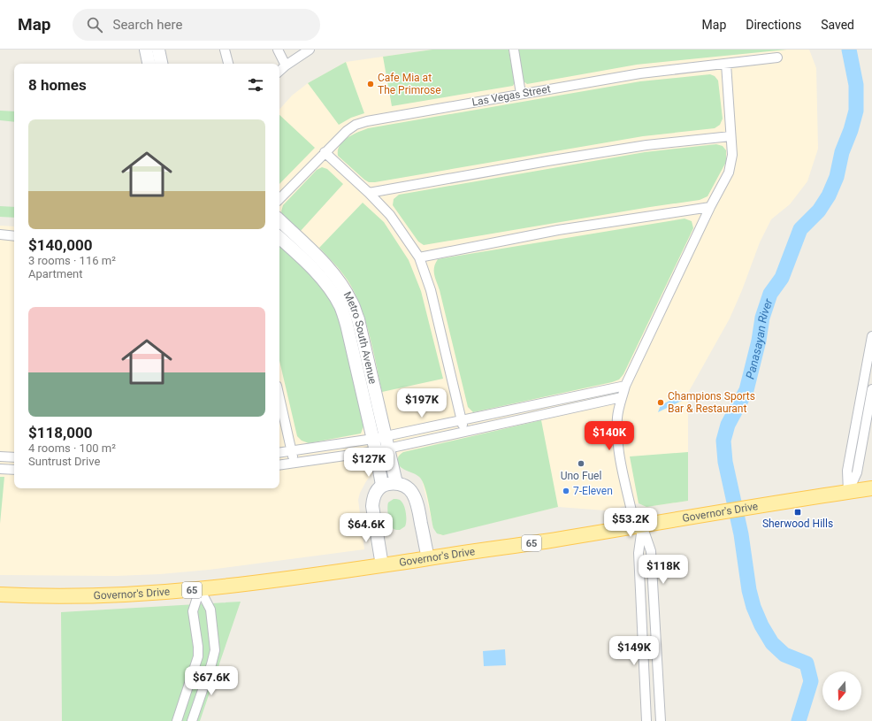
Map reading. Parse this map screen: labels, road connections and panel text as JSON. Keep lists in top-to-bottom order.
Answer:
{
  "streets": {
    "main road": ["Governor's Drive", "65"],
    "street": ["Las Vegas Street", "Metro South Avenue"]
  },
  "water": ["Panasayan River"],
  "places": {
    "other": [
      "Cafe Mia at The Primrose",
      "Champions Sports Bar & Restaurant",
      "Uno Fuel",
      "7-Eleven"
    ],
    "transit": ["Sherwood Hills"]
  },
  "north": "bottom",
  "page": {
    "header": "Map",
    "search": "Search here",
    "nav": ["Map", "Directions", "Saved"],
    "heading": "8 homes",
    "list": [
      {
        "name": "$140,000",
        "note": "3 rooms · 116 m² · Apartment"
      },
      {
        "name": "$118,000",
        "note": "4 rooms · 100 m² · Suntrust Drive"
      }
    ],
    "price": [
      "$197K",
      "$140K",
      "$127K",
      "$53.2K",
      "$64.6K",
      "$118K",
      "$149K",
      "$67.6K"
    ]
  }
}
